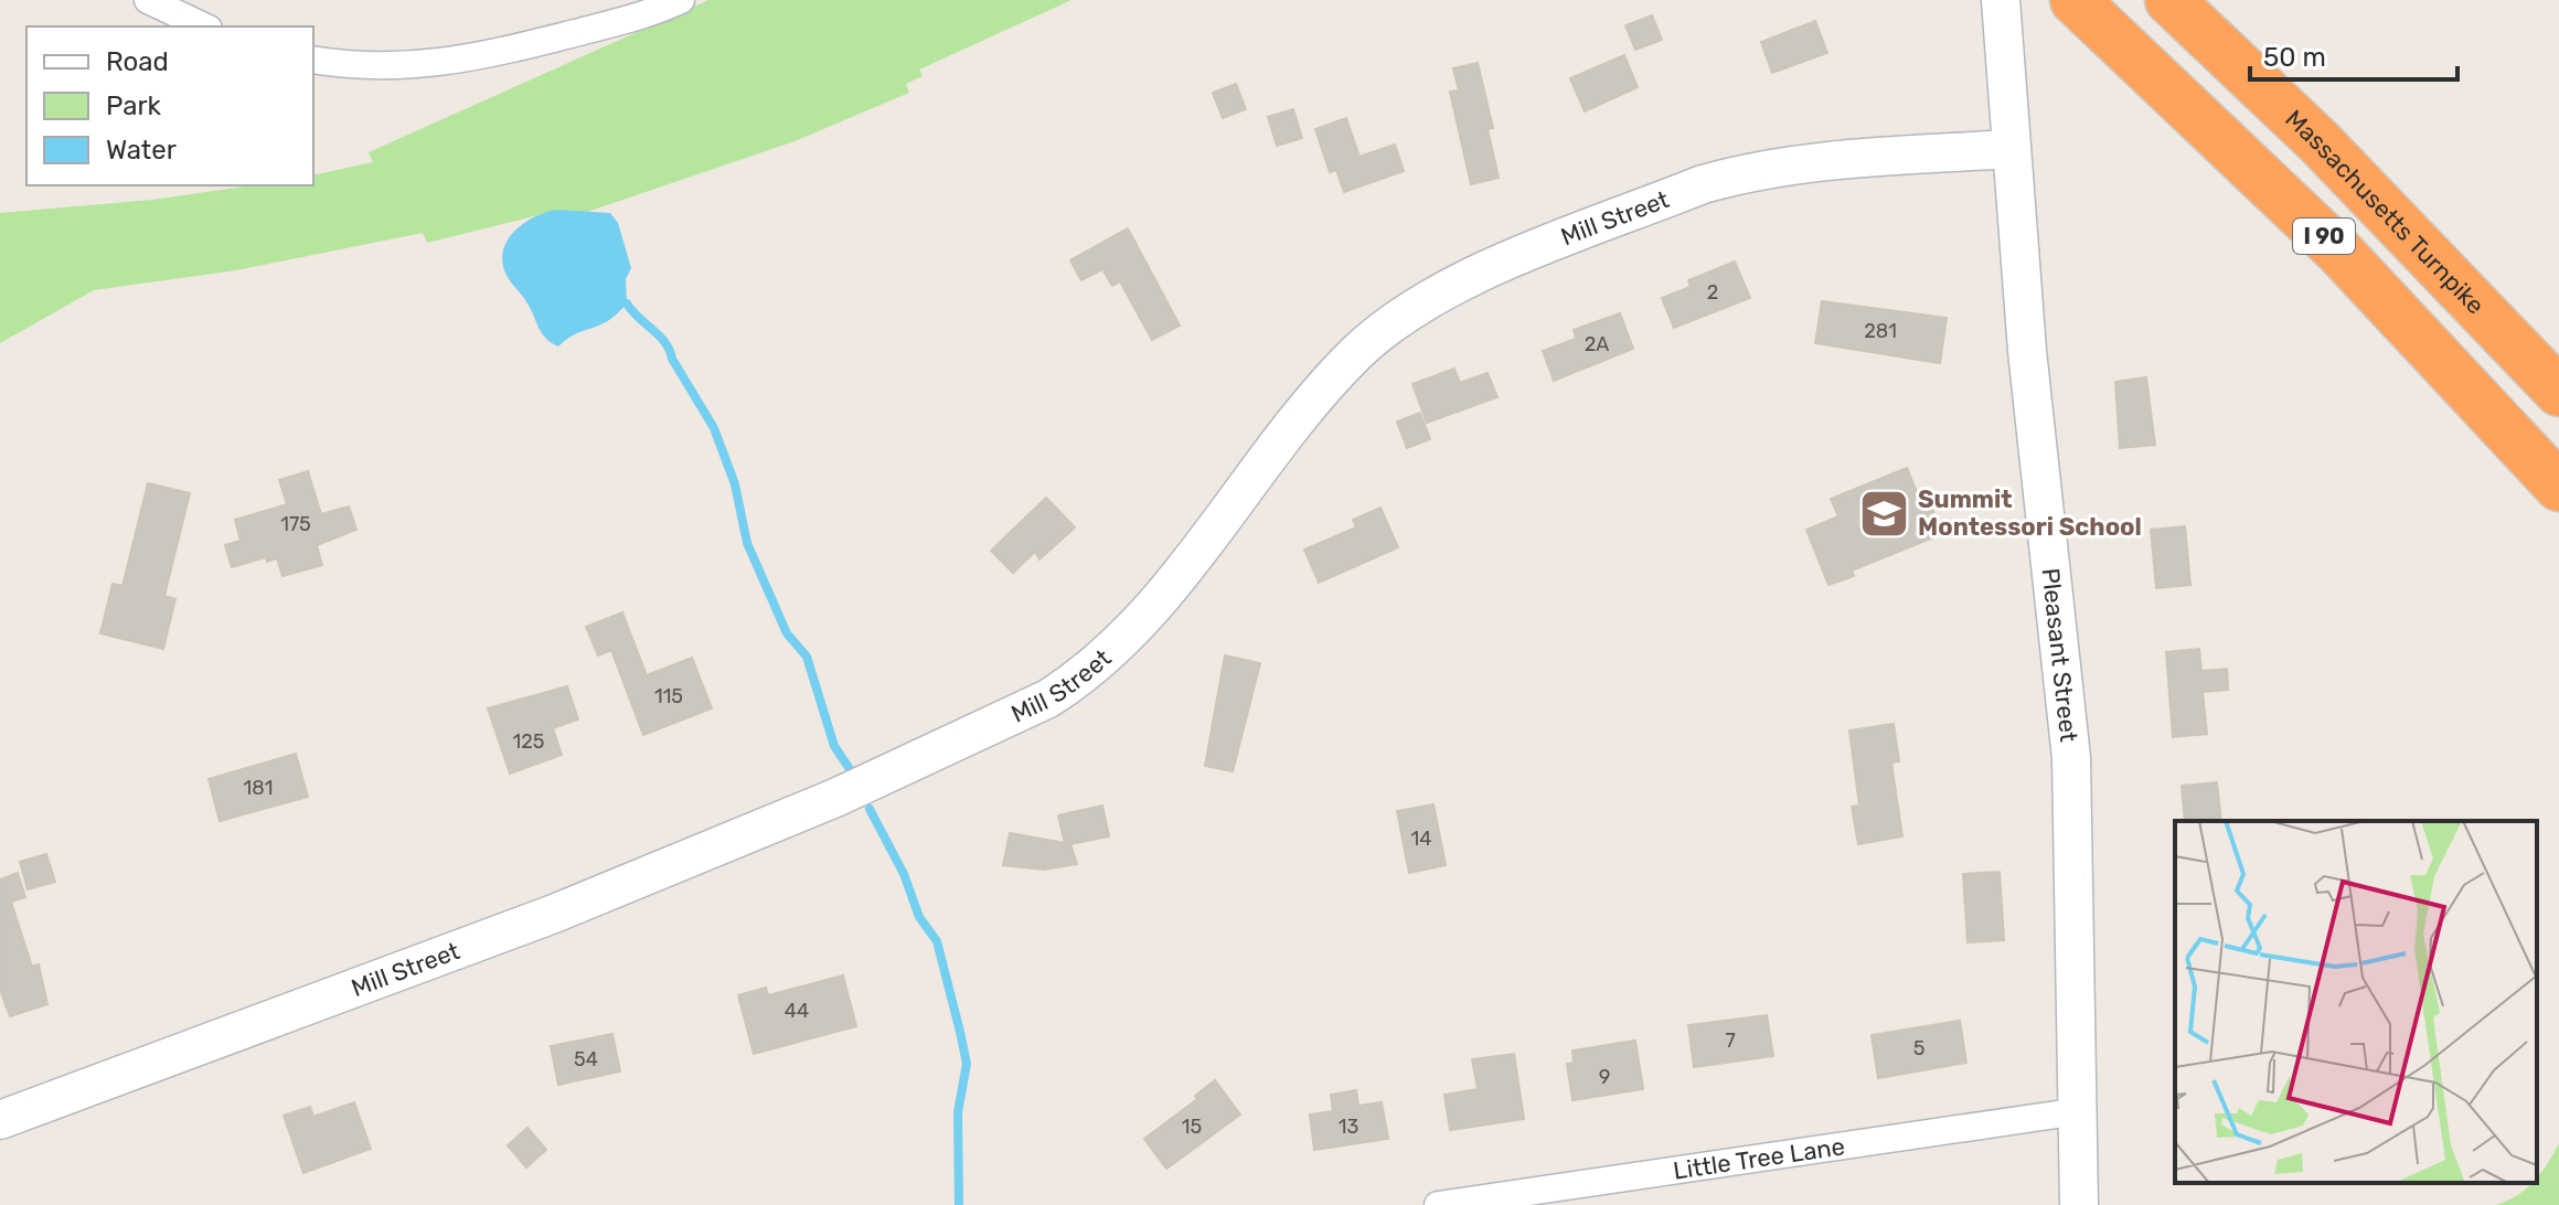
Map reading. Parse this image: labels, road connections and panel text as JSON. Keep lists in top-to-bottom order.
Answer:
{
  "streets": {
    "highway": ["Massachusetts Turnpike", "I 90"],
    "street": ["Mill Street", "Pleasant Street", "Little Tree Lane"]
  },
  "crossings": [
    ["Mill Street", "Pleasant Street"],
    ["Pleasant Street", "Little Tree Lane"]
  ],
  "places": {
    "school or university": ["Summit Montessori School"]
  },
  "house_numbers": [
    "2",
    "281",
    "2A",
    "175",
    "115",
    "125",
    "181",
    "14",
    "44",
    "7",
    "5",
    "54",
    "9",
    "15",
    "13"
  ],
  "legend": ["Road", "Park", "Water"],
  "scale_bar": "50 m"
}
